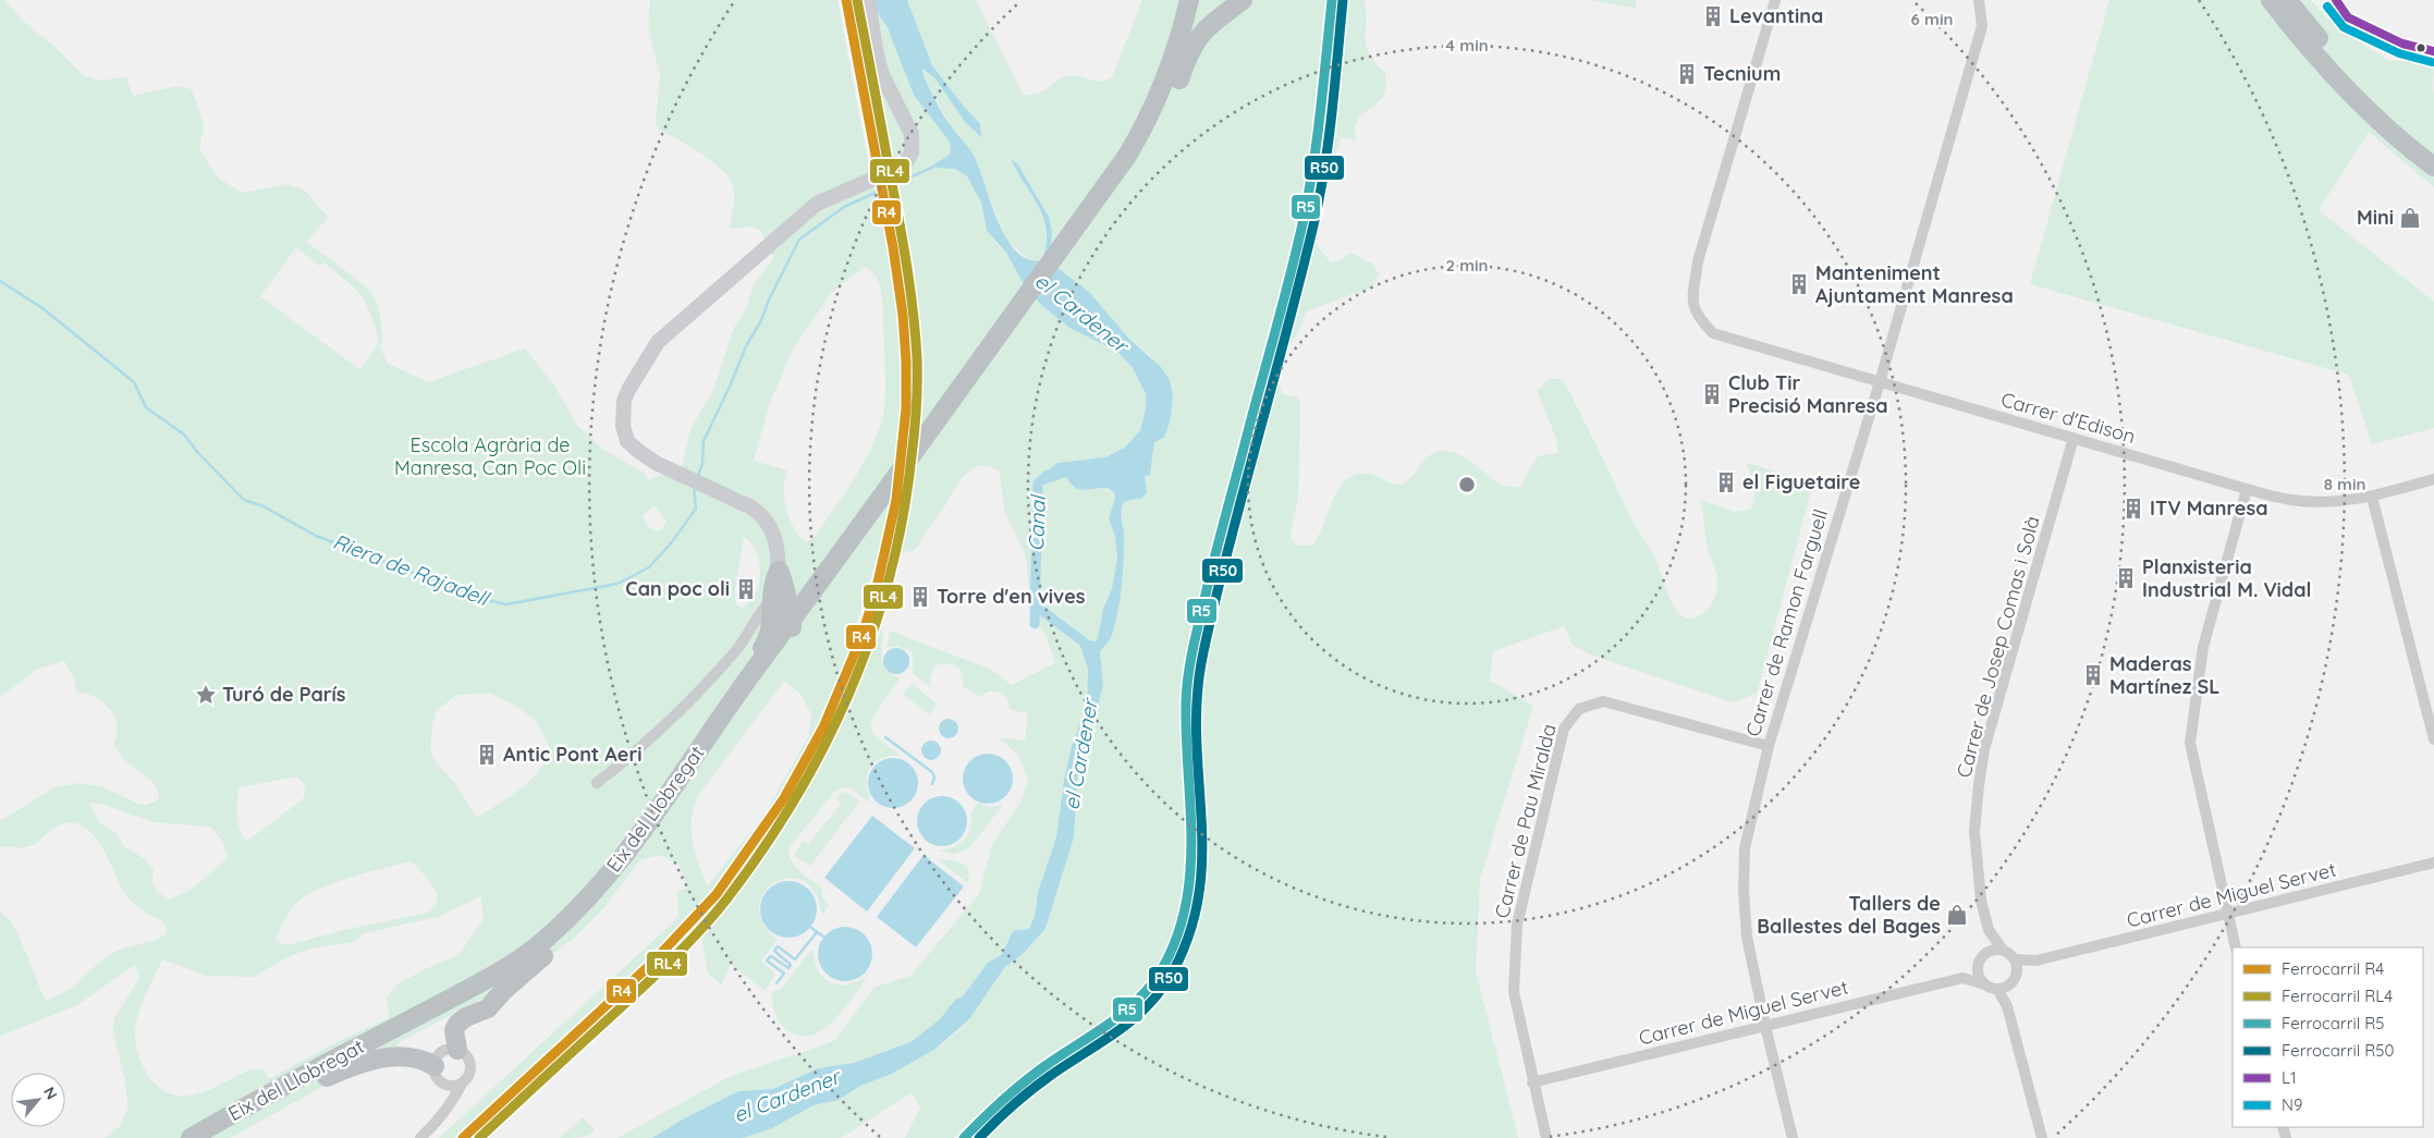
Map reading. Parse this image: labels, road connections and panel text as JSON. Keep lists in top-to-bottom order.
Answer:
{
  "streets": {
    "highway": ["Eix del Llobregat"],
    "street": [
      "Carrer d'Edison",
      "Carrer de Ramon Farguell",
      "Carrer de Josep Comas i Solà",
      "Carrer de Pau Miralda",
      "Carrer de Miguel Servet"
    ]
  },
  "crossings": [
    ["Carrer d'Edison", "Carrer de Ramon Farguell"],
    ["Carrer d'Edison", "Carrer de Josep Comas i Solà"],
    ["Carrer de Ramon Farguell", "Carrer de Pau Miralda"],
    ["Carrer de Ramon Farguell", "Carrer de Miguel Servet"],
    ["Carrer de Josep Comas i Solà", "Carrer de Miguel Servet"],
    ["Carrer de Pau Miralda", "Carrer de Miguel Servet"]
  ],
  "water": ["el Cardener", "Canal", "Riera de Rajadell"],
  "parks": ["Escola Agrària de Manresa, Can Poc Oli"],
  "places": {
    "building": [
      "Levantina",
      "Tecnium",
      "Manteniment Ajuntament Manresa",
      "Club Tir Precisió Manresa",
      "el Figuetaire",
      "ITV Manresa",
      "Planxisteria Industrial M. Vidal",
      "Can poc oli",
      "Torre d'en vives",
      "Maderas Martínez SL",
      "Antic Pont Aeri"
    ],
    "shop": ["Mini", "Tallers de Ballestes del Bages"],
    "place": ["Turó de París"]
  },
  "lines": [
    "rail line R4",
    "rail line RL4",
    "rail line R5",
    "transit line L1",
    "rail line R50",
    "transit line N9"
  ],
  "legend": [
    "Ferrocarril R4",
    "Ferrocarril RL4",
    "Ferrocarril R5",
    "Ferrocarril R50",
    "L1",
    "N9"
  ],
  "north": "top right",
  "rings": [
    "6 min",
    "4 min",
    "2 min",
    "8 min"
  ]
}
